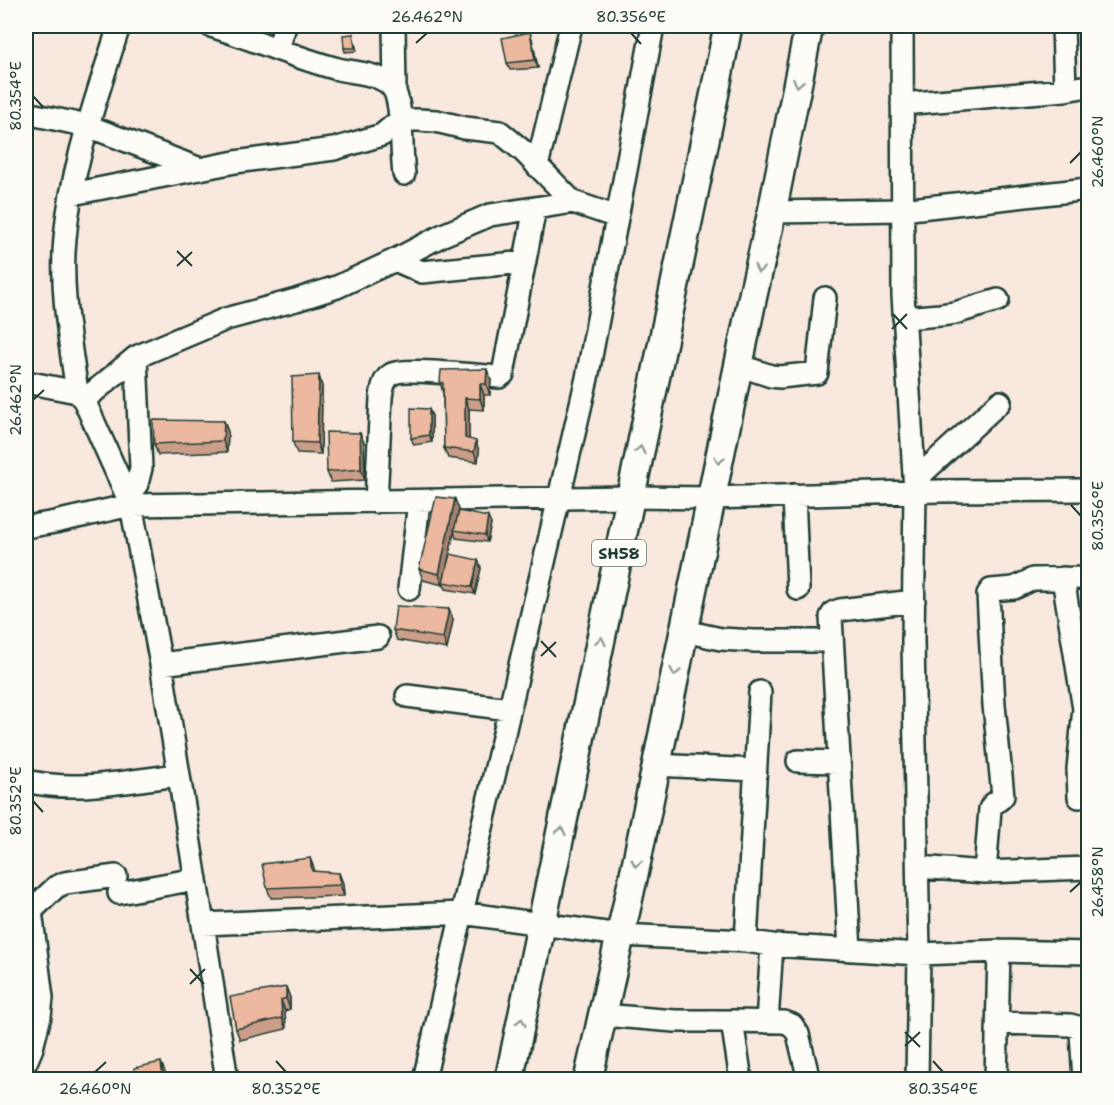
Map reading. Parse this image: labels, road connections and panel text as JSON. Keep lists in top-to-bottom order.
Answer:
{
  "streets": {
    "main road": ["SH58"]
  },
  "coordinates": [
    "26.462°N",
    "80.356°E",
    "80.354°E",
    "26.460°N",
    "80.352°E",
    "26.458°N"
  ]
}
